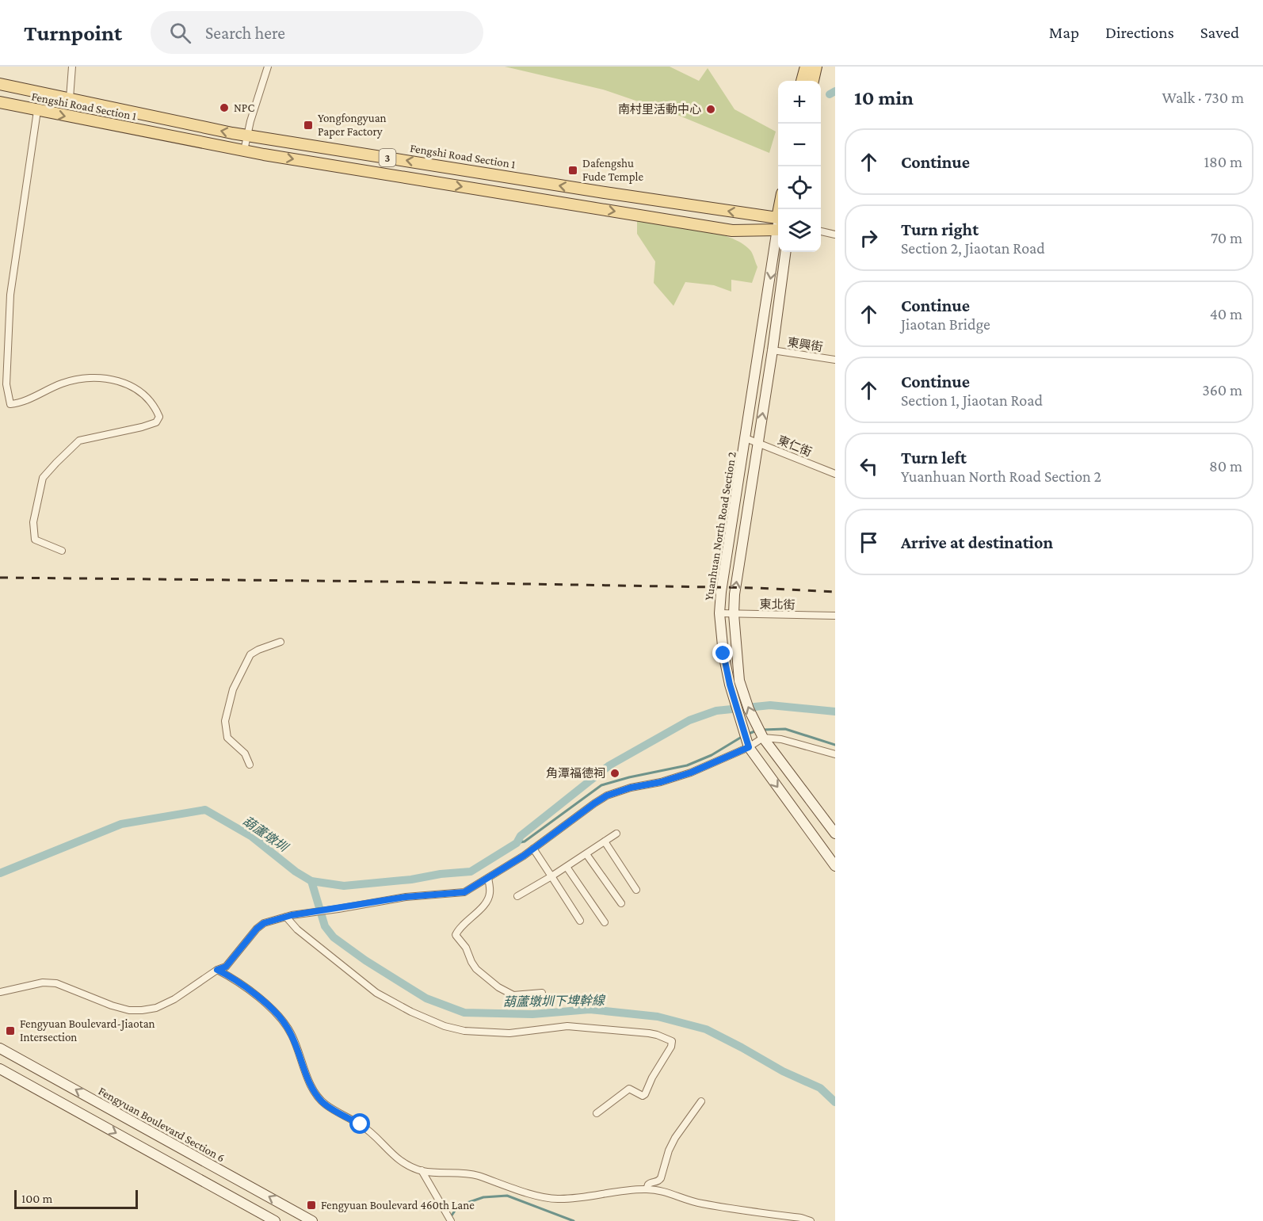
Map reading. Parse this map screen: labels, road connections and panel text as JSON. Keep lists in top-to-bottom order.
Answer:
{
  "streets": {
    "main road": ["Fengshi Road Section 1", "3"],
    "street": [
      "東興街",
      "東仁街",
      "Yuanhuan North Road Section 2",
      "東北街",
      "Fengyuan Boulevard Section 6"
    ]
  },
  "crossings": [
    ["東興街", "Yuanhuan North Road Section 2"],
    ["東仁街", "Yuanhuan North Road Section 2"],
    ["Yuanhuan North Road Section 2", "東北街"]
  ],
  "water": ["葫蘆墩圳", "葫蘆墩圳下埤幹線"],
  "places": {
    "other": ["NPC", "南村里活動中心", "角潭福德祠"],
    "transit": [
      "Yongfongyuan Paper Factory",
      "Dafengshu Fude Temple",
      "Fengyuan Boulevard-Jiaotan Intersection",
      "Fengyuan Boulevard 460th Lane"
    ]
  },
  "scale_bar": "100 m",
  "page": {
    "header": "Turnpoint",
    "search": "Search here",
    "nav": ["Map", "Directions", "Saved"],
    "heading": ["10 min", "Walk · 730 m"],
    "map_buttons": ["+", "−"],
    "list": [
      ["Continue", "180 m"],
      ["Turn right", "Section 2, Jiaotan Road", "70 m"],
      ["Continue", "Jiaotan Bridge", "40 m"],
      ["Continue", "Section 1, Jiaotan Road", "360 m"],
      ["Turn left", "Yuanhuan North Road Section 2", "80 m"],
      "Arrive at destination"
    ],
    "scale": "100 m"
  }
}
